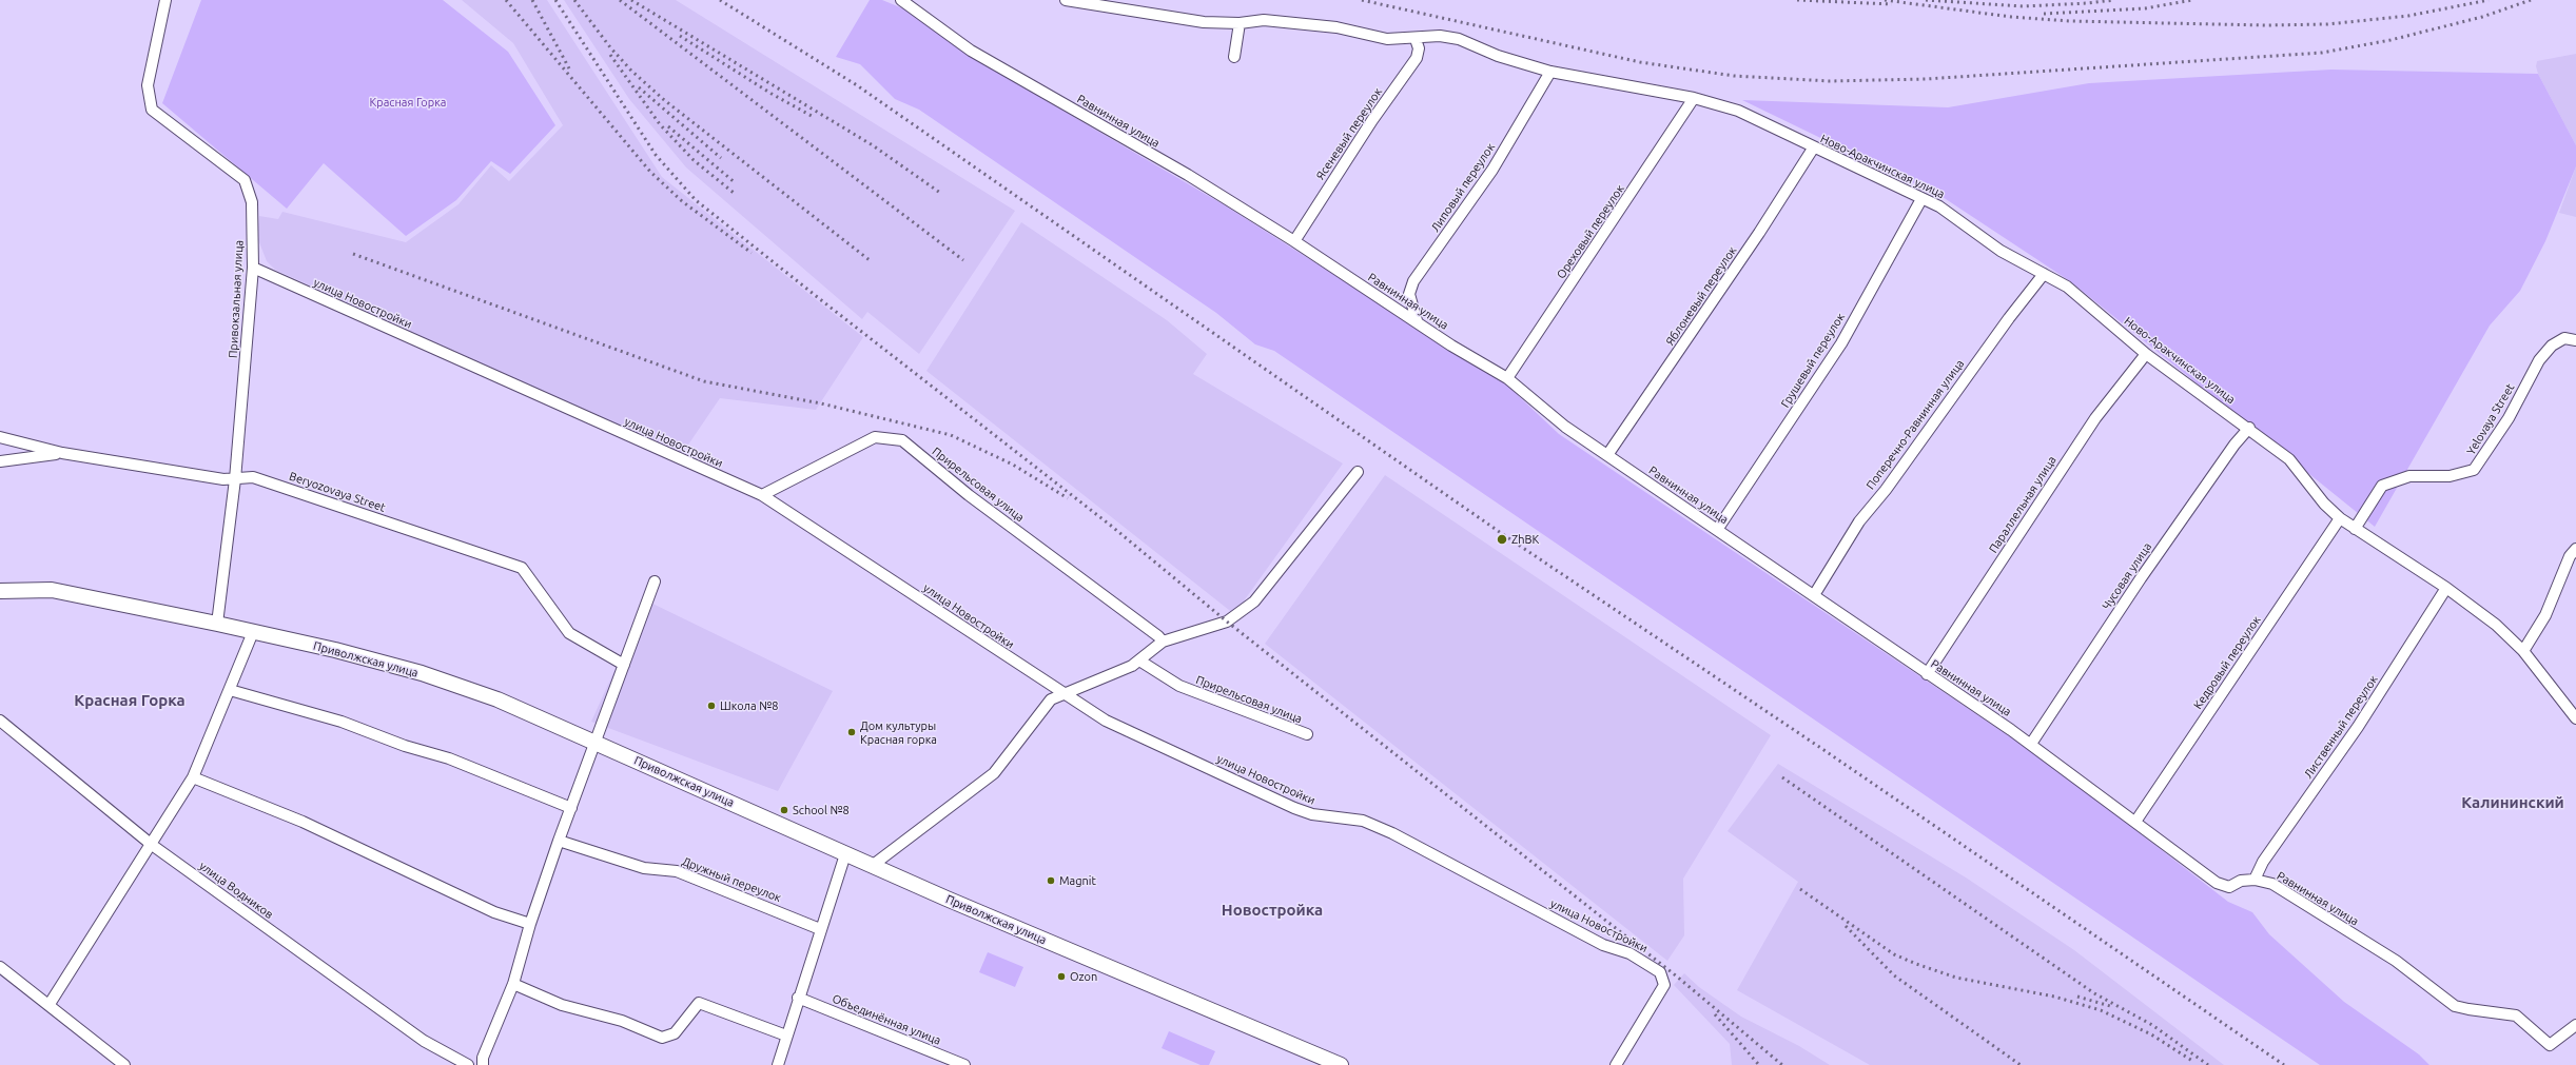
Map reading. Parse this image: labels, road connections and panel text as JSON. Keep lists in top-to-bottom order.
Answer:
{
  "streets": {
    "main road": ["Приволжская улица"],
    "street": [
      "Равнинная улица",
      "Ясеневый переулок",
      "Ново-Аракчинская улица",
      "Липовый переулок",
      "Ореховый переулок",
      "Яблоневый переулок",
      "Привокзальная улица",
      "улица Новостройки",
      "Грушевый переулок",
      "Yelovaya Street",
      "Поперечно-Равнинная улица",
      "Прирельсовая улица",
      "Beryozovaya Street",
      "Параллельная улица",
      "Чусовая улица",
      "Кедровый переулок",
      "Лиственный переулок",
      "Дружный переулок",
      "улица Водников",
      "Объединённая улица"
    ]
  },
  "crossings": [
    ["Равнинная улица", "Ясеневый переулок"],
    ["Равнинная улица", "Липовый переулок"],
    ["Равнинная улица", "Ореховый переулок"],
    ["Равнинная улица", "Яблоневый переулок"],
    ["Равнинная улица", "Грушевый переулок"],
    ["Равнинная улица", "Поперечно-Равнинная улица"],
    ["Равнинная улица", "Параллельная улица"],
    ["Равнинная улица", "Чусовая улица"],
    ["Равнинная улица", "Кедровый переулок"],
    ["Равнинная улица", "Лиственный переулок"],
    ["Ясеневый переулок", "Ново-Аракчинская улица"],
    ["Ново-Аракчинская улица", "Липовый переулок"],
    ["Ново-Аракчинская улица", "Ореховый переулок"],
    ["Ново-Аракчинская улица", "Яблоневый переулок"],
    ["Ново-Аракчинская улица", "Грушевый переулок"],
    ["Ново-Аракчинская улица", "Yelovaya Street"],
    ["Ново-Аракчинская улица", "Поперечно-Равнинная улица"],
    ["Ново-Аракчинская улица", "Параллельная улица"],
    ["Ново-Аракчинская улица", "Чусовая улица"],
    ["Ново-Аракчинская улица", "Кедровый переулок"],
    ["Ново-Аракчинская улица", "Лиственный переулок"],
    ["Привокзальная улица", "улица Новостройки"],
    ["Привокзальная улица", "Beryozovaya Street"],
    ["Привокзальная улица", "Приволжская улица"],
    ["улица Новостройки", "Прирельсовая улица"]
  ],
  "districts": ["Красная Горка", "Калининский", "Новостройка"],
  "parks": ["Красная Горка"],
  "places": [
    "ZhBK",
    "Школа №8",
    "Дом культуры Красная горка",
    "School №8",
    "Magnit",
    "Ozon"
  ]
}
